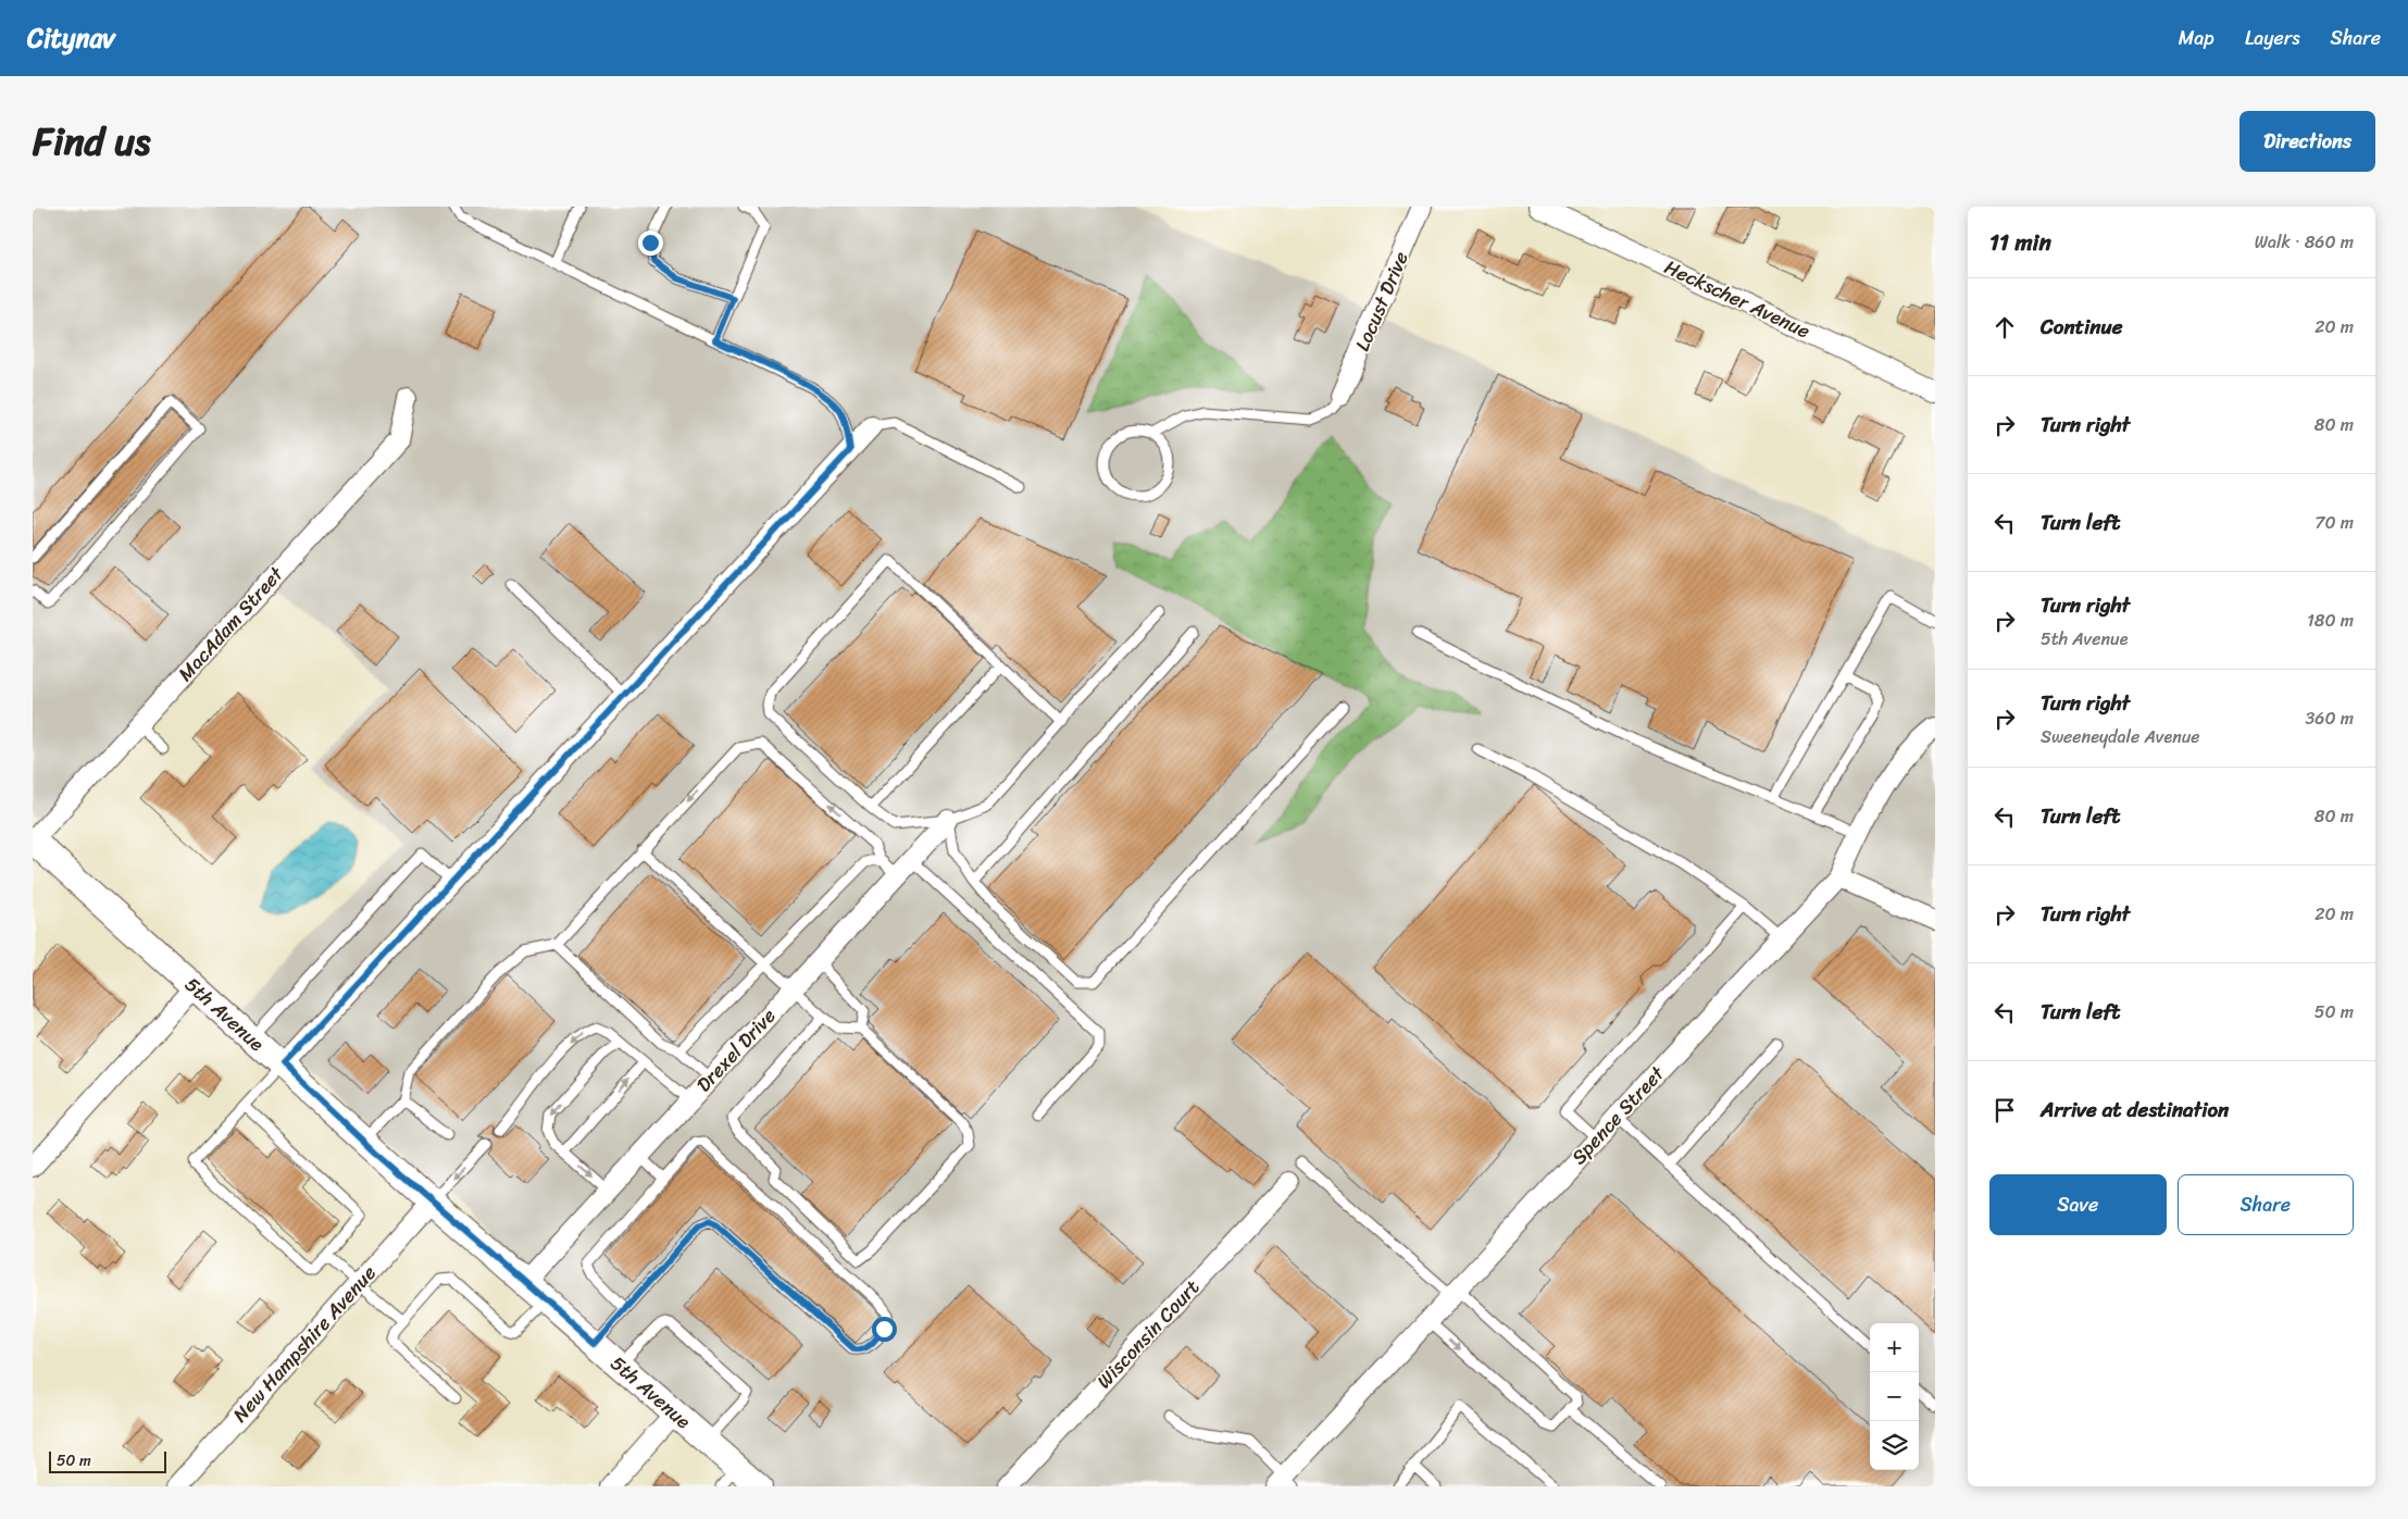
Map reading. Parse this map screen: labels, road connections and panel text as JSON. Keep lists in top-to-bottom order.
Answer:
{
  "streets": {
    "main road": ["5th Avenue"],
    "street": [
      "Heckscher Avenue",
      "Locust Drive",
      "MacAdam Street",
      "Drexel Drive",
      "Spence Street",
      "Wisconsin Court",
      "New Hampshire Avenue"
    ]
  },
  "crossings": [
    ["MacAdam Street", "5th Avenue"],
    ["5th Avenue", "Drexel Drive"],
    ["5th Avenue", "New Hampshire Avenue"]
  ],
  "scale_bar": "50 m",
  "page": {
    "header": "Citynav",
    "nav": ["Map", "Layers", "Share"],
    "title": "Find us",
    "buttons": [
      "Directions",
      ["Save", "Share"]
    ],
    "heading": ["11 min", "Walk · 860 m"],
    "list": [
      ["Continue", "20 m"],
      ["Turn right", "80 m"],
      ["Turn left", "70 m"],
      ["Turn right", "5th Avenue", "180 m"],
      ["Turn right", "Sweeneydale Avenue", "360 m"],
      ["Turn left", "80 m"],
      ["Turn right", "20 m"],
      ["Turn left", "50 m"],
      "Arrive at destination"
    ],
    "map_buttons": ["+", "−"],
    "scale": "50 m"
  }
}
